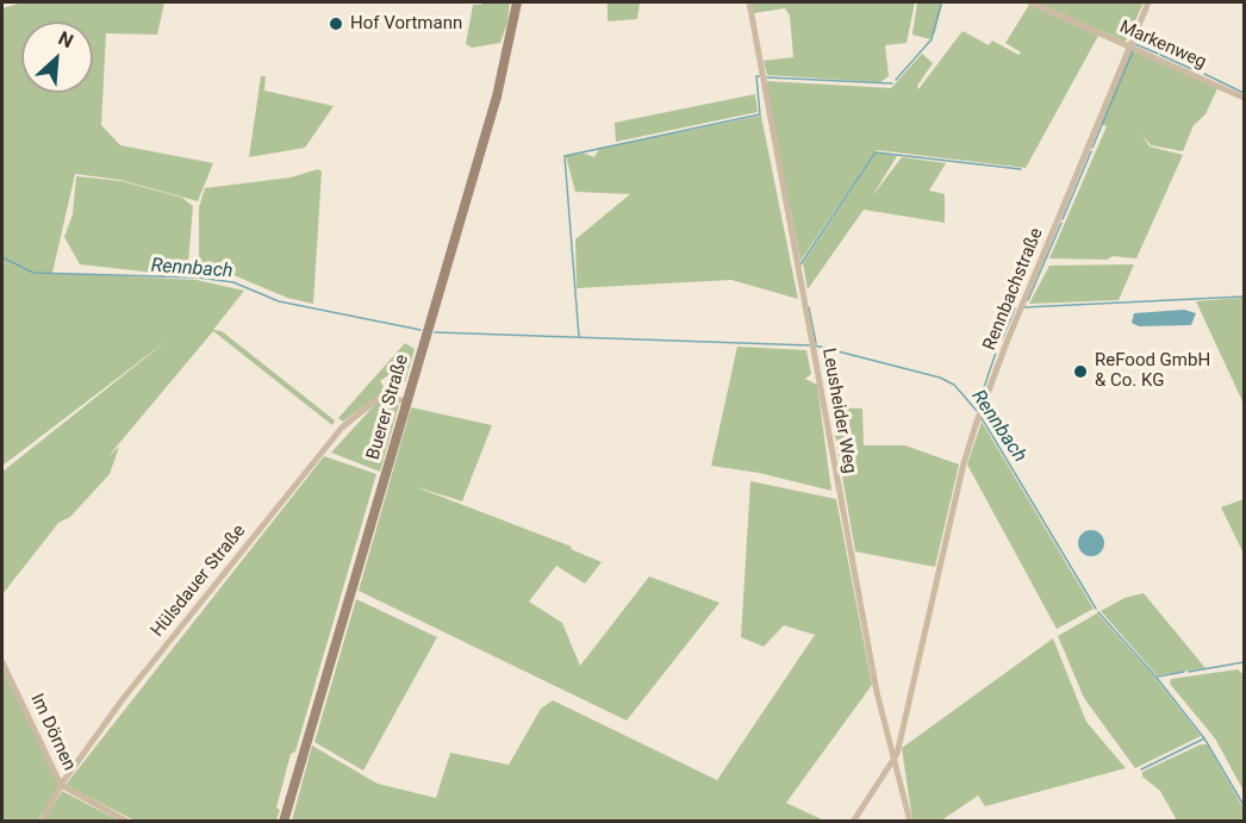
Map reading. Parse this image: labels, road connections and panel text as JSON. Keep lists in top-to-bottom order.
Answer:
{
  "streets": {
    "main road": ["Buerer Straße"],
    "street": [
      "Markenweg",
      "Rennbachstraße",
      "Leusheider Weg",
      "Hülsdauer Straße",
      "Im Dörnen"
    ]
  },
  "crossings": [
    ["Markenweg", "Rennbachstraße"],
    ["Rennbachstraße", "Leusheider Weg"],
    ["Buerer Straße", "Hülsdauer Straße"],
    ["Hülsdauer Straße", "Im Dörnen"]
  ],
  "water": ["Rennbach"],
  "places": ["Hof Vortmann", "ReFood GmbH & Co. KG"],
  "north": "top right"
}
